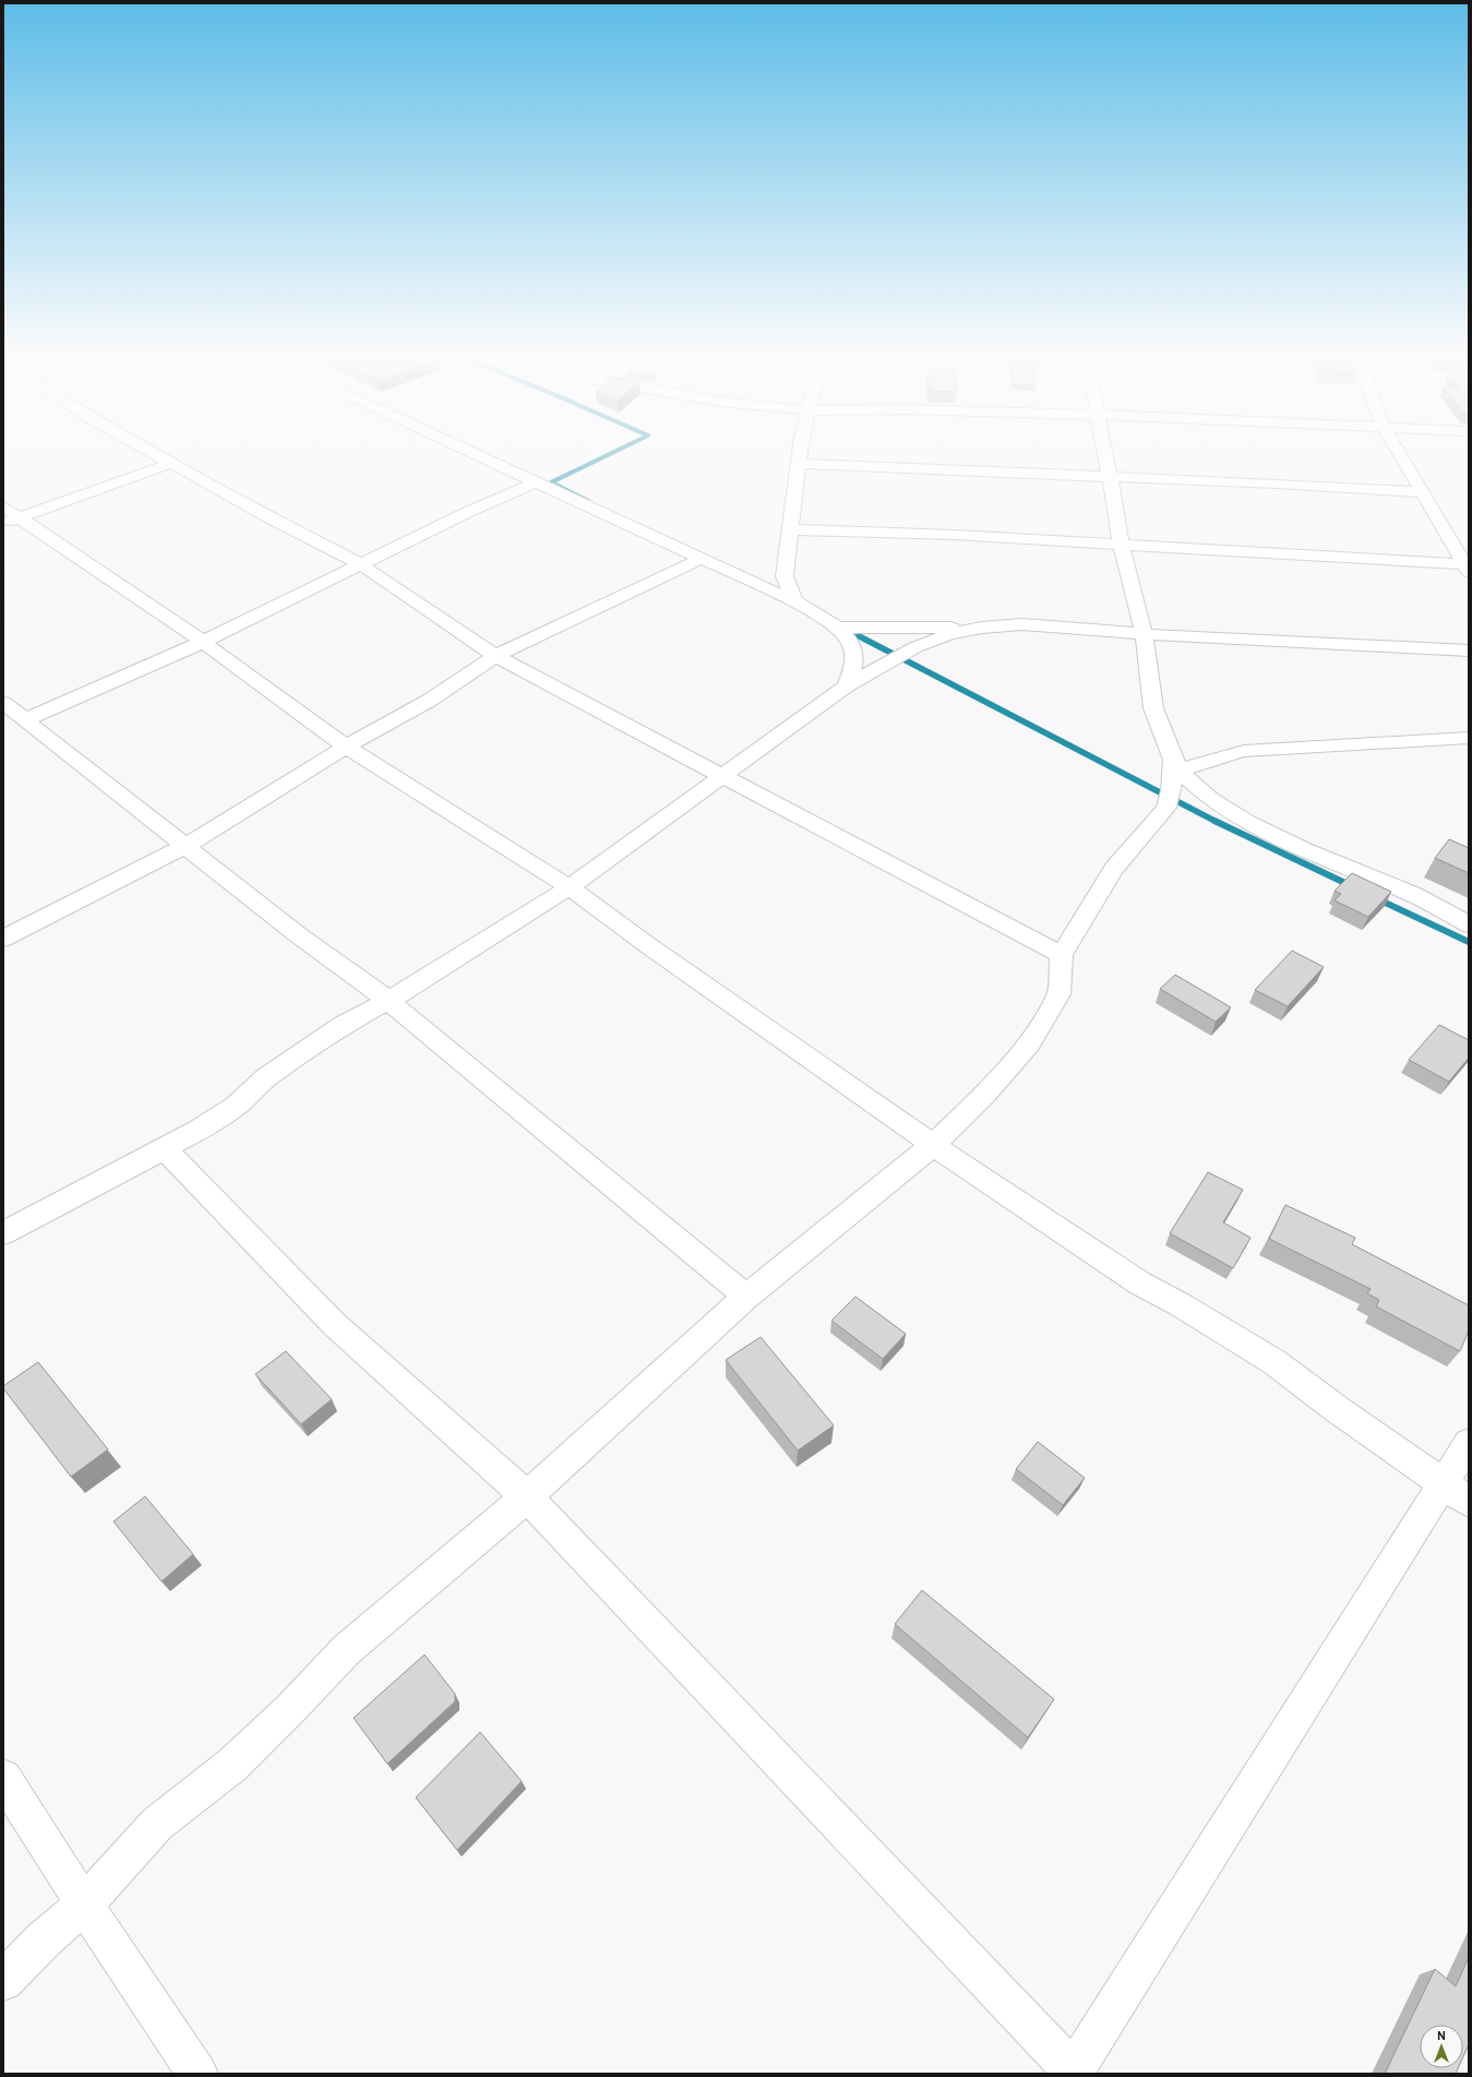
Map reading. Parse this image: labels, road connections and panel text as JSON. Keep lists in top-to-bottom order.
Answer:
{
  "north": "top"
}
